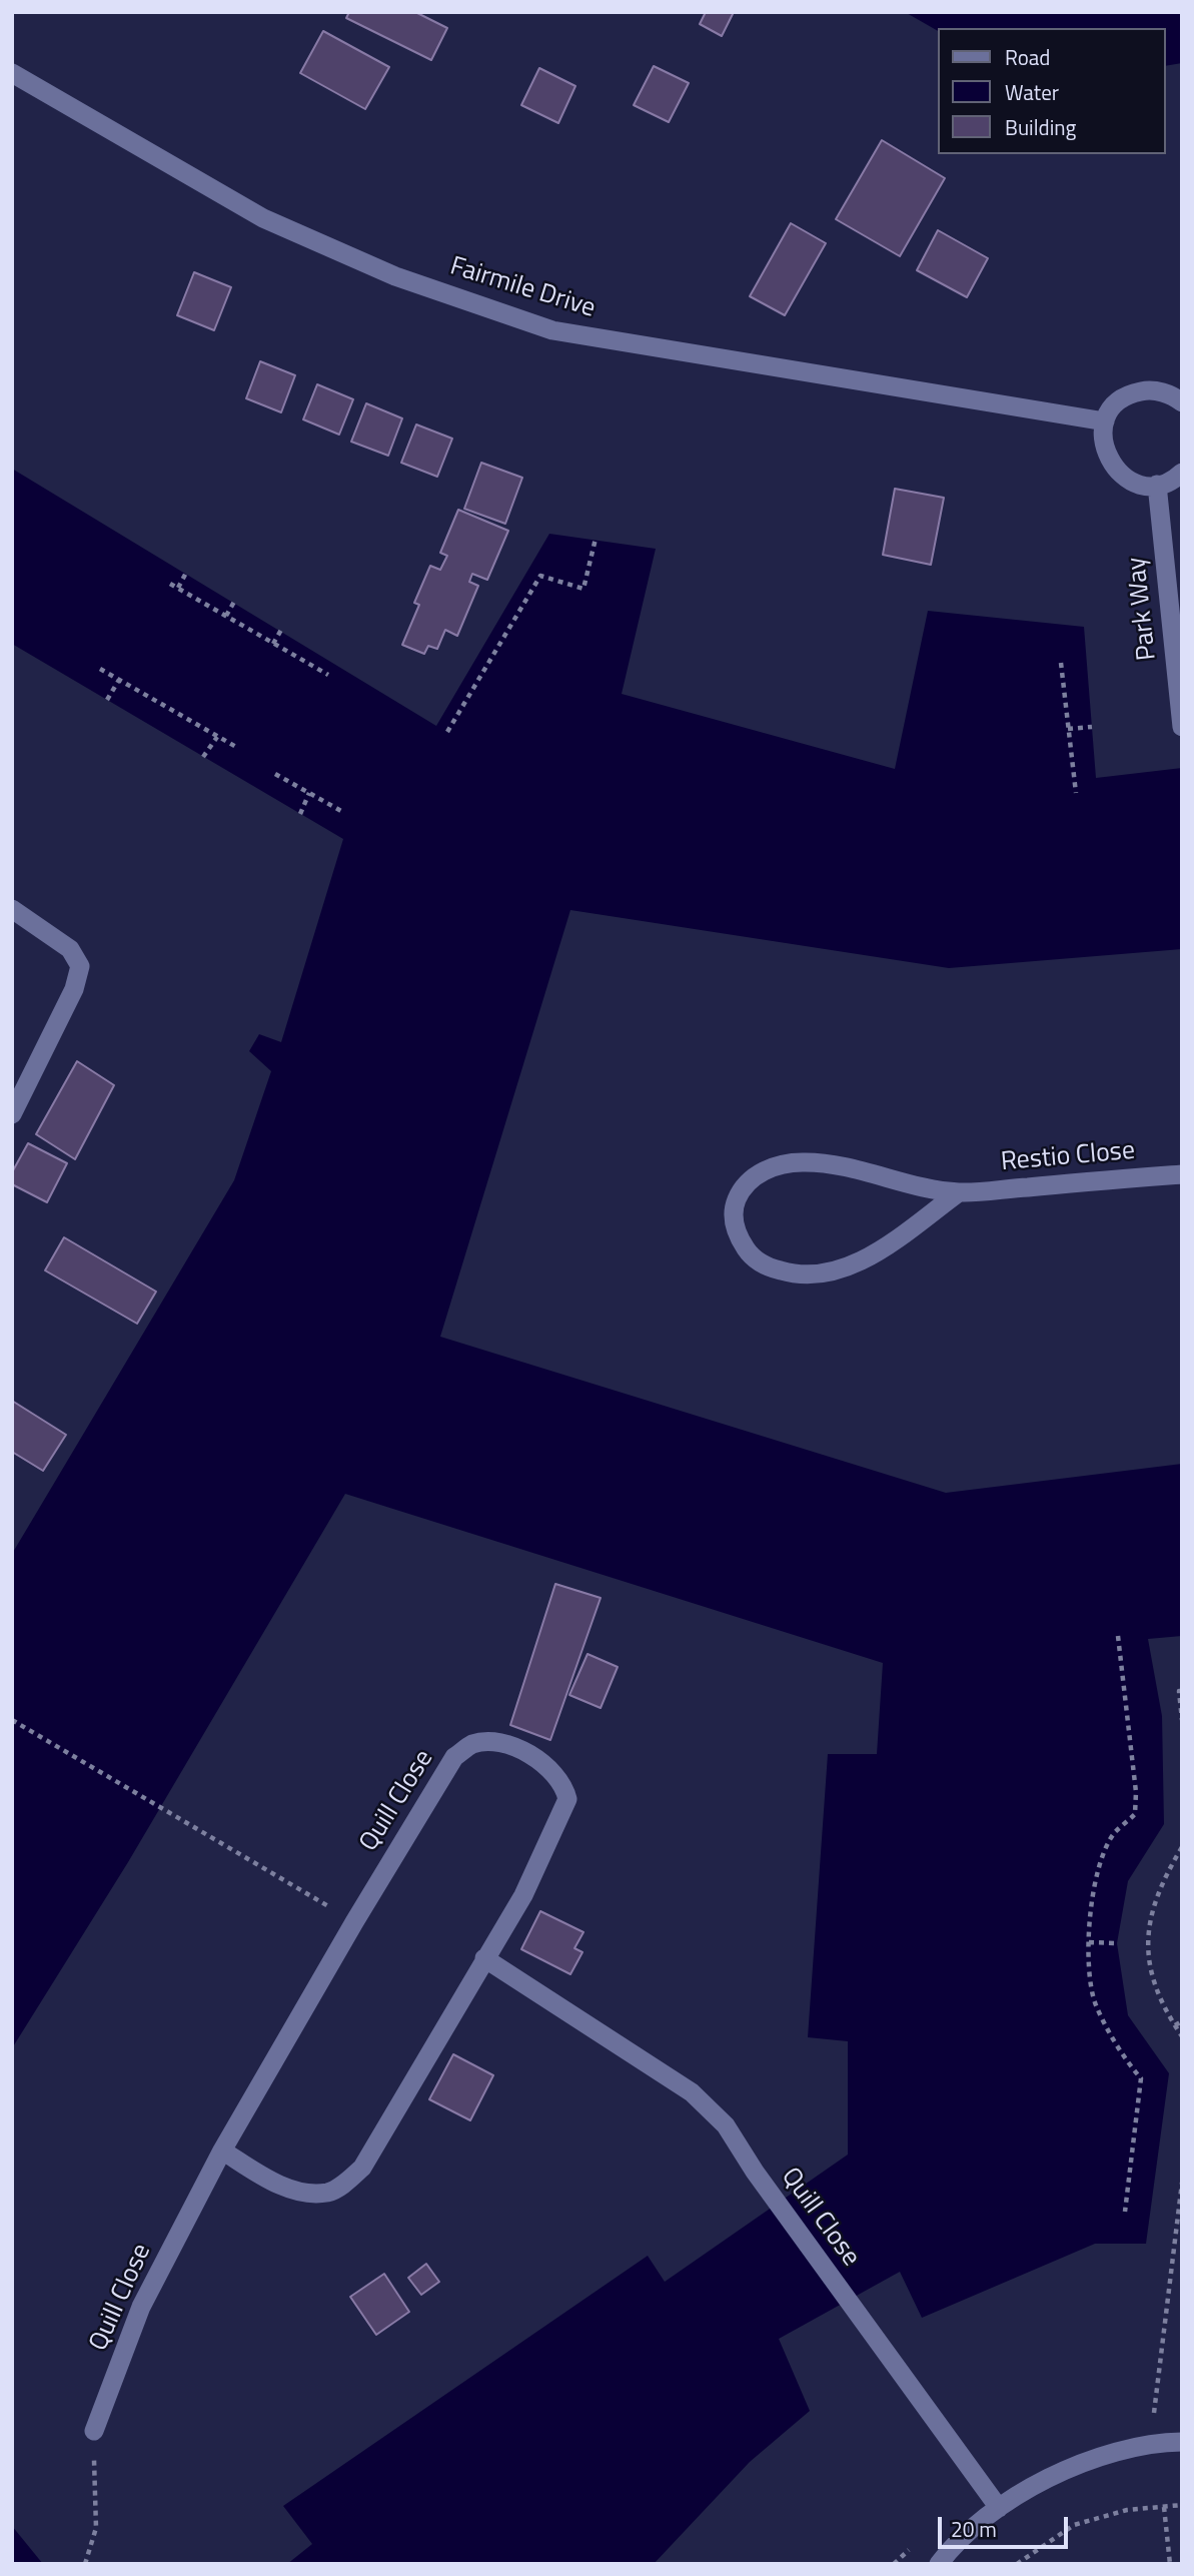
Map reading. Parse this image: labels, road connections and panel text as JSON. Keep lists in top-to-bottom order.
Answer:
{
  "streets": {
    "street": [
      "Fairmile Drive",
      "Park Way",
      "Restio Close",
      "Quill Close"
    ]
  },
  "legend": ["Road", "Water", "Building"],
  "scale_bar": "20 m"
}
